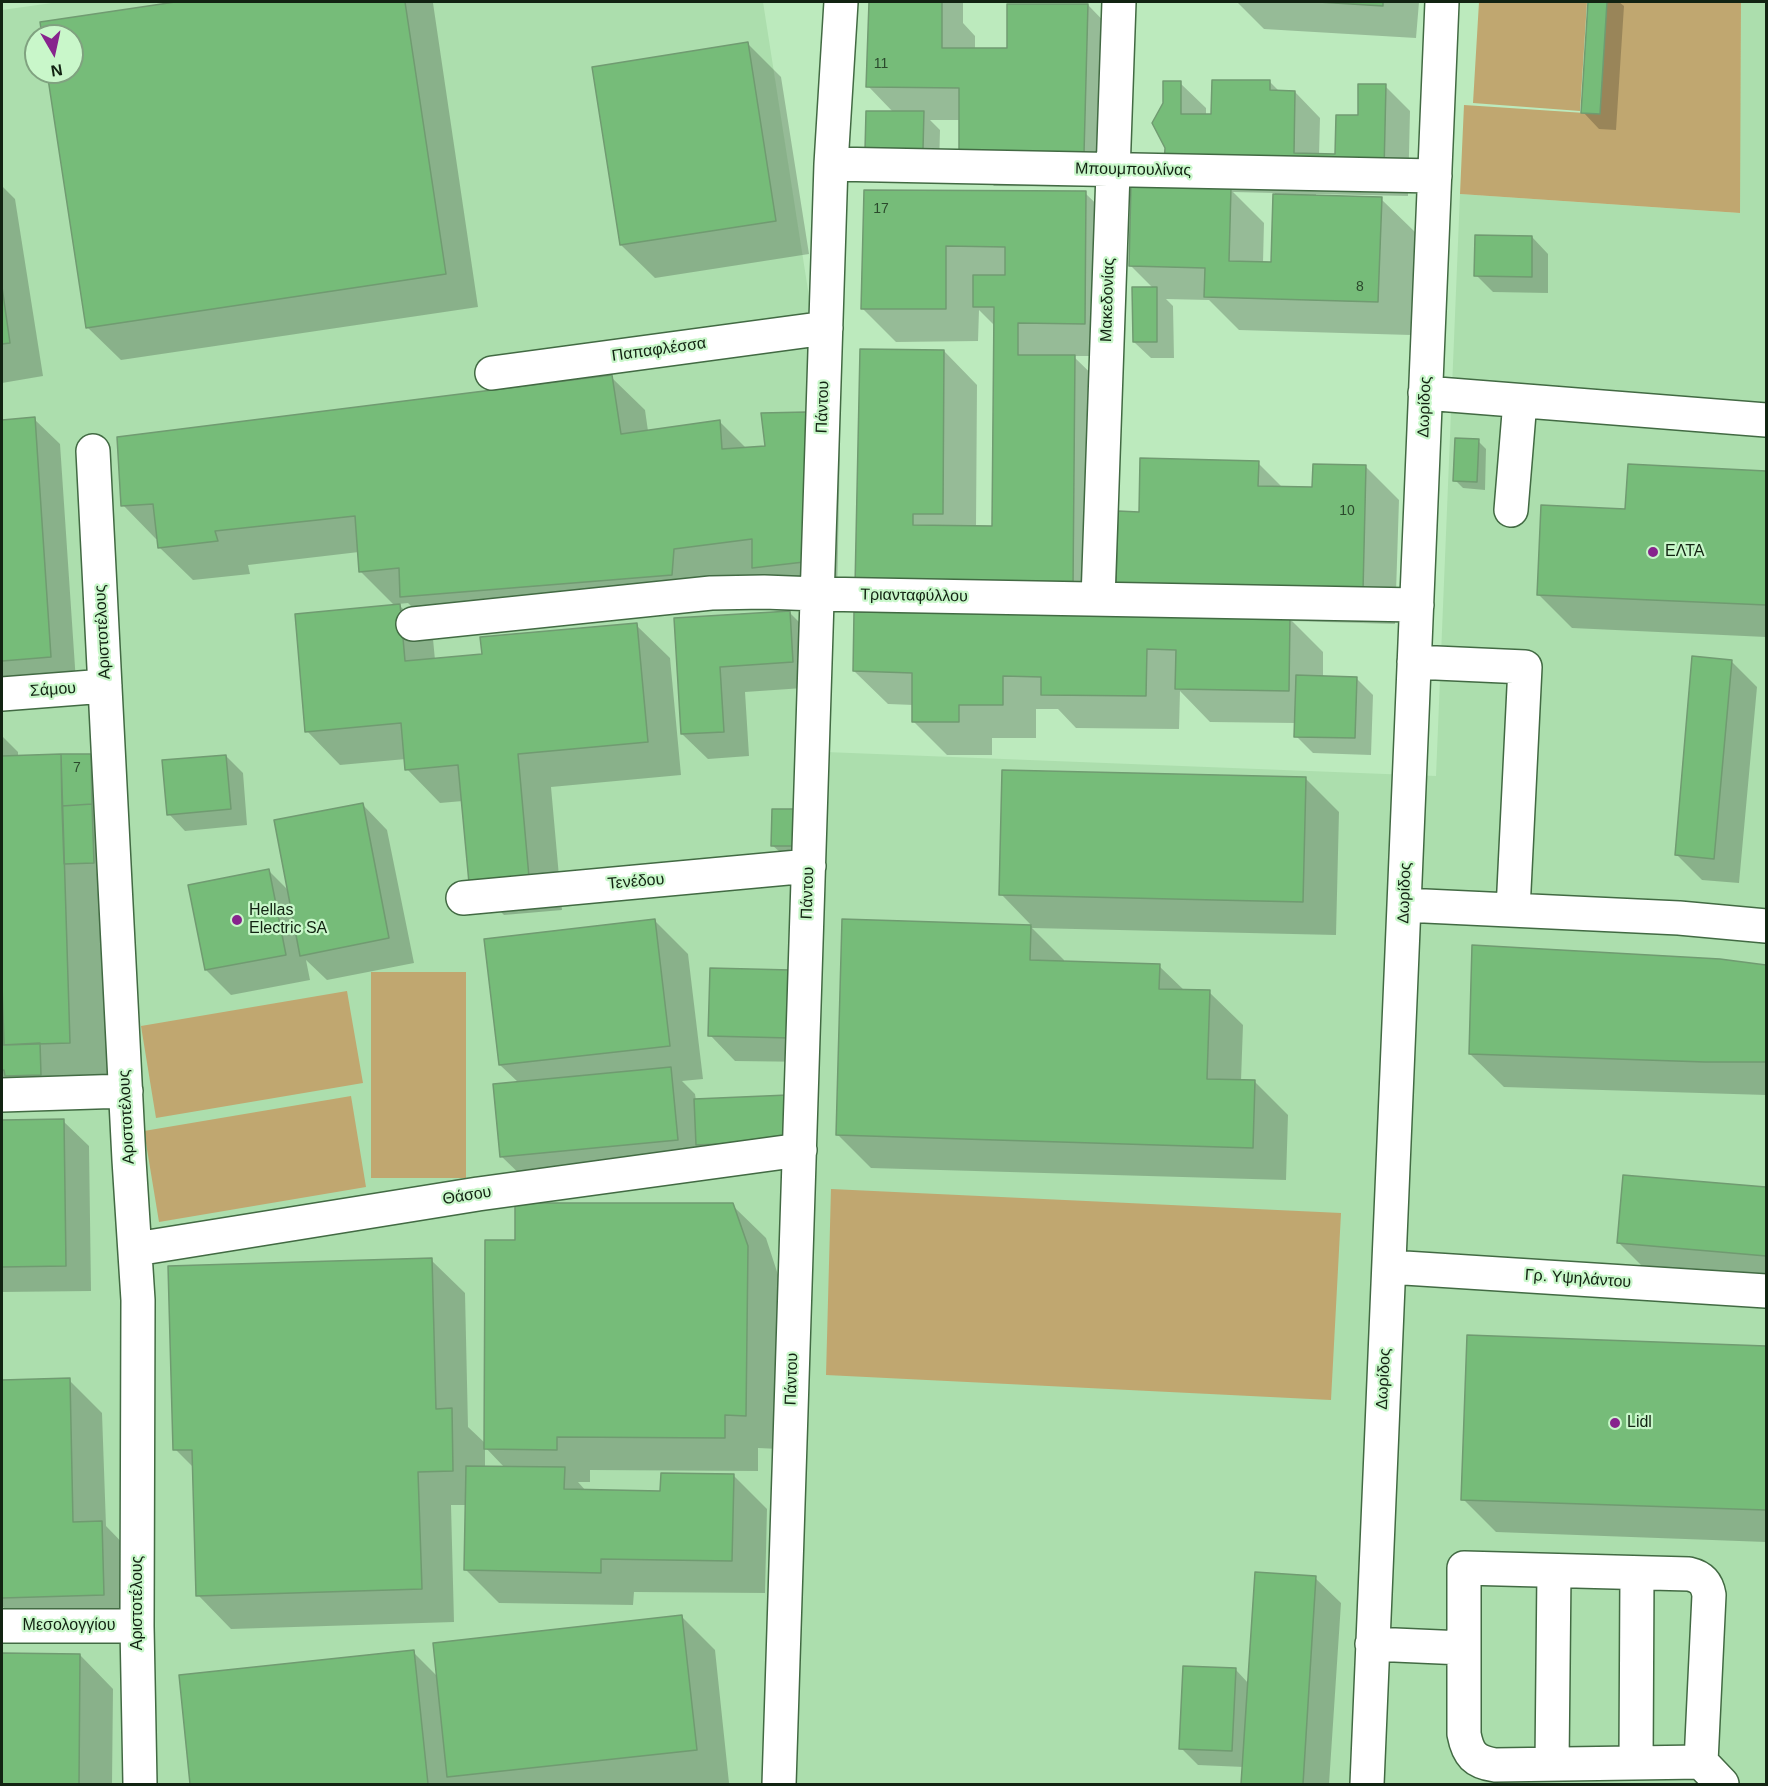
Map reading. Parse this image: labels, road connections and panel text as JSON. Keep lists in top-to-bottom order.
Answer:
{
  "streets": {
    "street": [
      "Μπουμπουλίνας",
      "Μακεδονίας",
      "Παπαφλέσσα",
      "Πάντου",
      "Δωρίδος",
      "Τριανταφύλλου",
      "Αριστοτέλους",
      "Σάμου",
      "Τενέδου",
      "Θάσου",
      "Γρ. Υψηλάντου",
      "Μεσολογγίου"
    ]
  },
  "crossings": [
    ["Μπουμπουλίνας", "Μακεδονίας"],
    ["Μπουμπουλίνας", "Πάντου"],
    ["Μπουμπουλίνας", "Δωρίδος"],
    ["Μακεδονίας", "Τριανταφύλλου"],
    ["Παπαφλέσσα", "Πάντου"],
    ["Πάντου", "Τριανταφύλλου"],
    ["Πάντου", "Τενέδου"],
    ["Πάντου", "Θάσου"],
    ["Δωρίδος", "Τριανταφύλλου"],
    ["Δωρίδος", "Γρ. Υψηλάντου"],
    ["Αριστοτέλους", "Σάμου"],
    ["Αριστοτέλους", "Θάσου"],
    ["Αριστοτέλους", "Μεσολογγίου"]
  ],
  "places": ["ΕΛΤΑ", "Hellas Electric SA", "Lidl"],
  "house_numbers": [
    "11",
    "17",
    "8",
    "10",
    "7"
  ],
  "north": "bottom"
}
